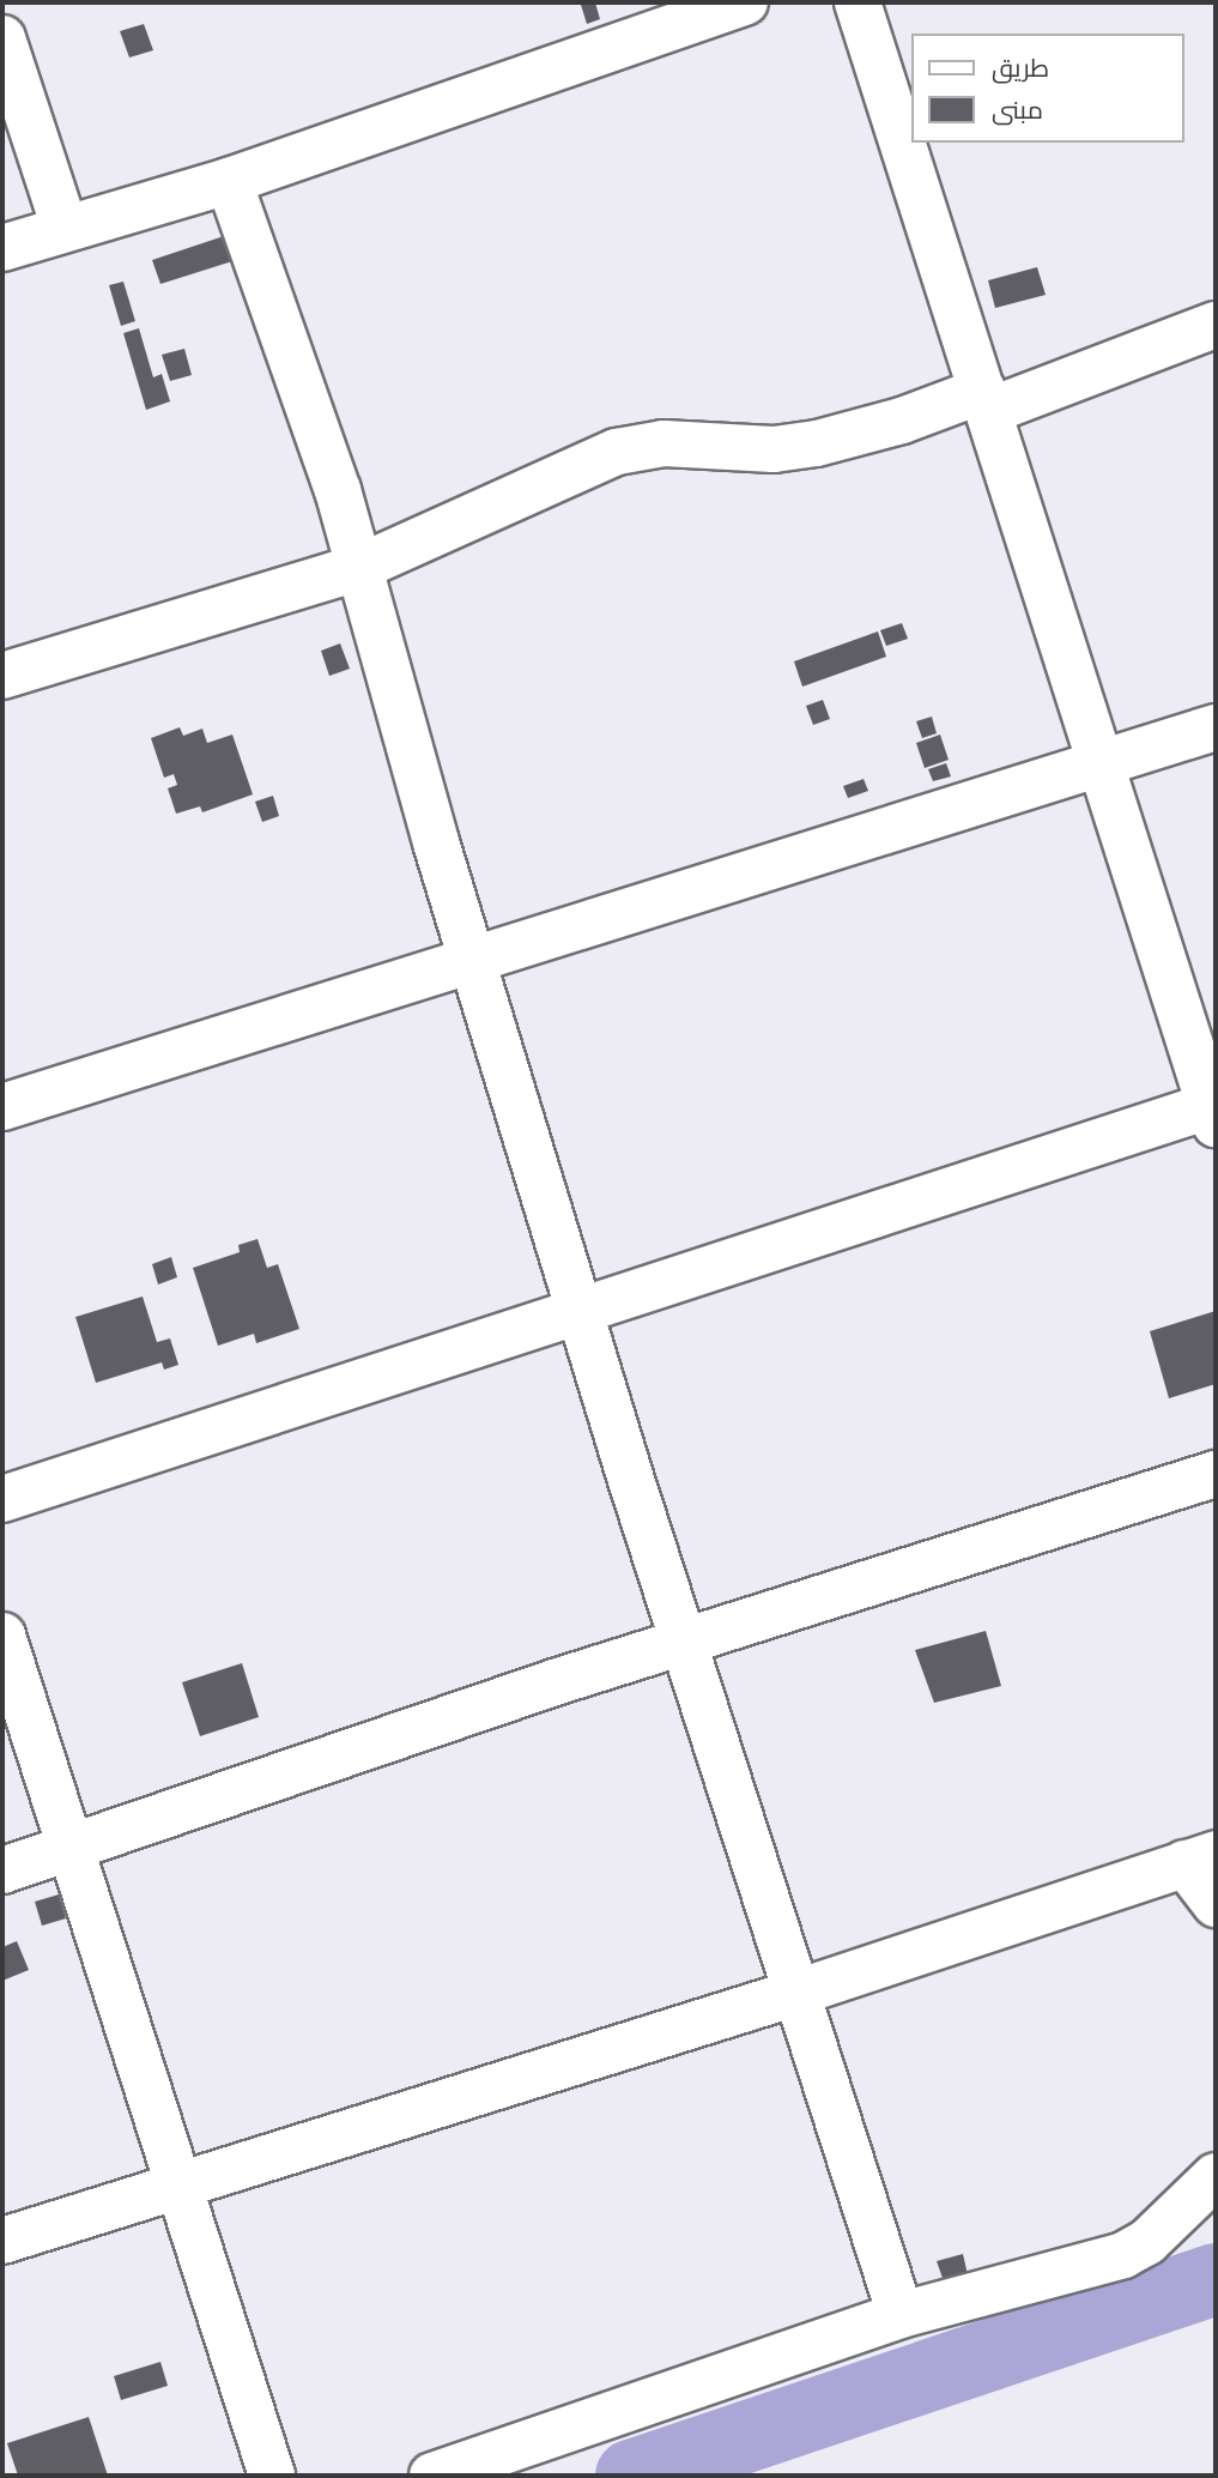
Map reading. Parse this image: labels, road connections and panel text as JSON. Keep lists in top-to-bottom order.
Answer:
{
  "legend": ["طريق", "مبنى"]
}
